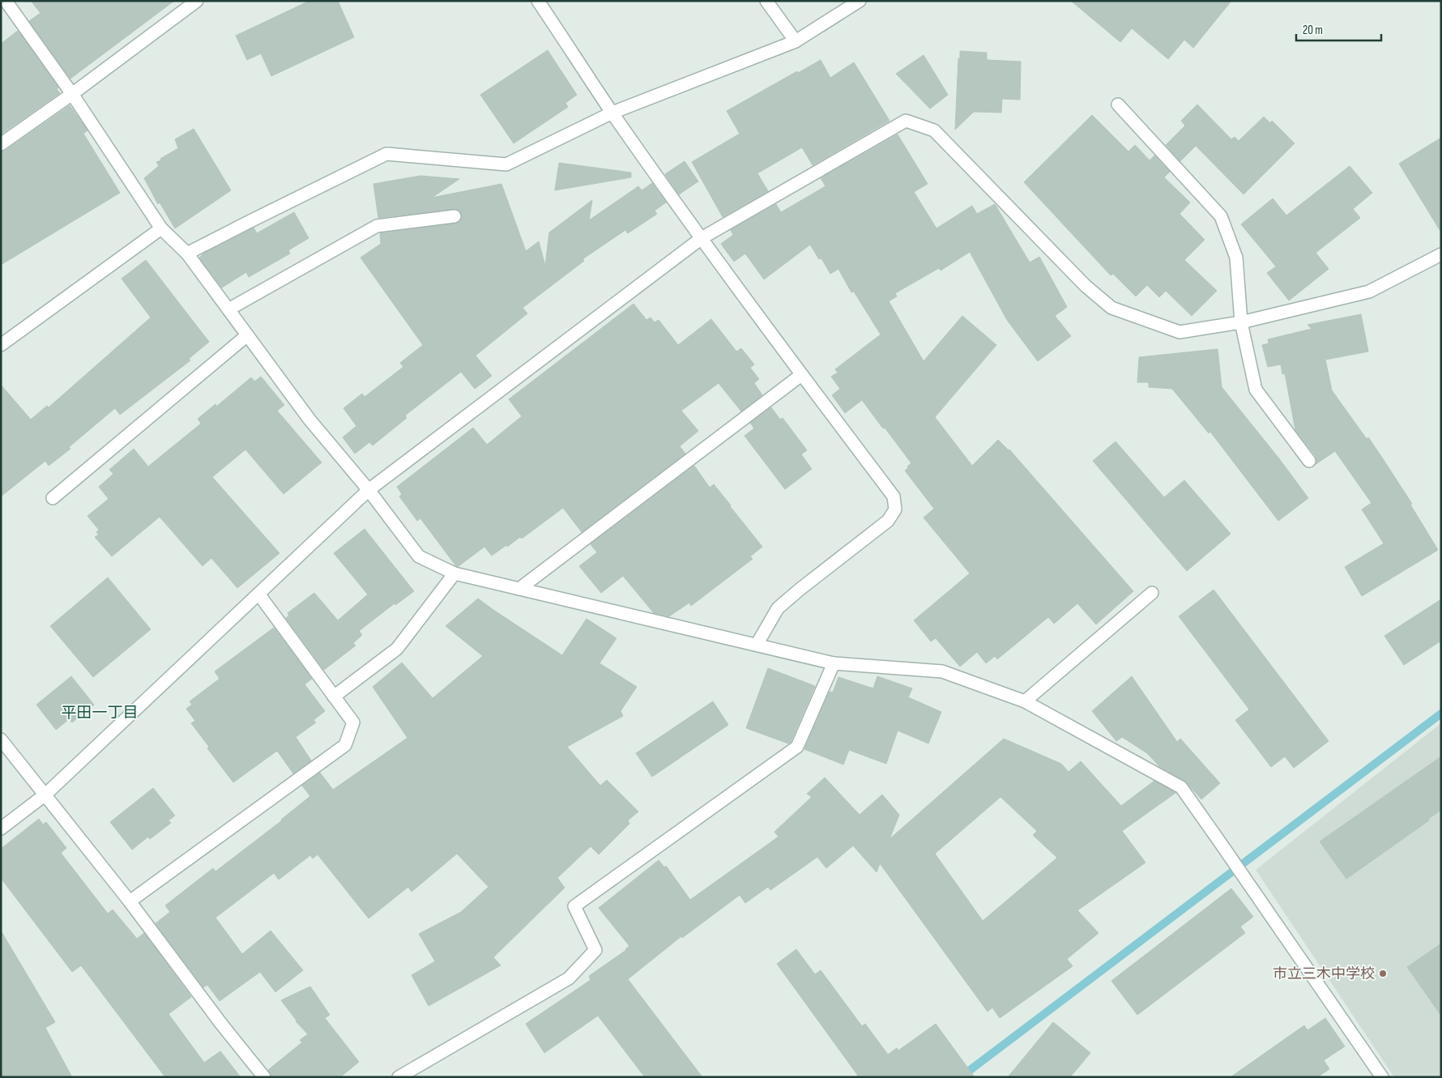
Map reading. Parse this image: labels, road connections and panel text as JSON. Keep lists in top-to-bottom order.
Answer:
{
  "districts": ["平田一丁目"],
  "places": ["市立三木中学校"],
  "scale_bar": "20 m"
}
